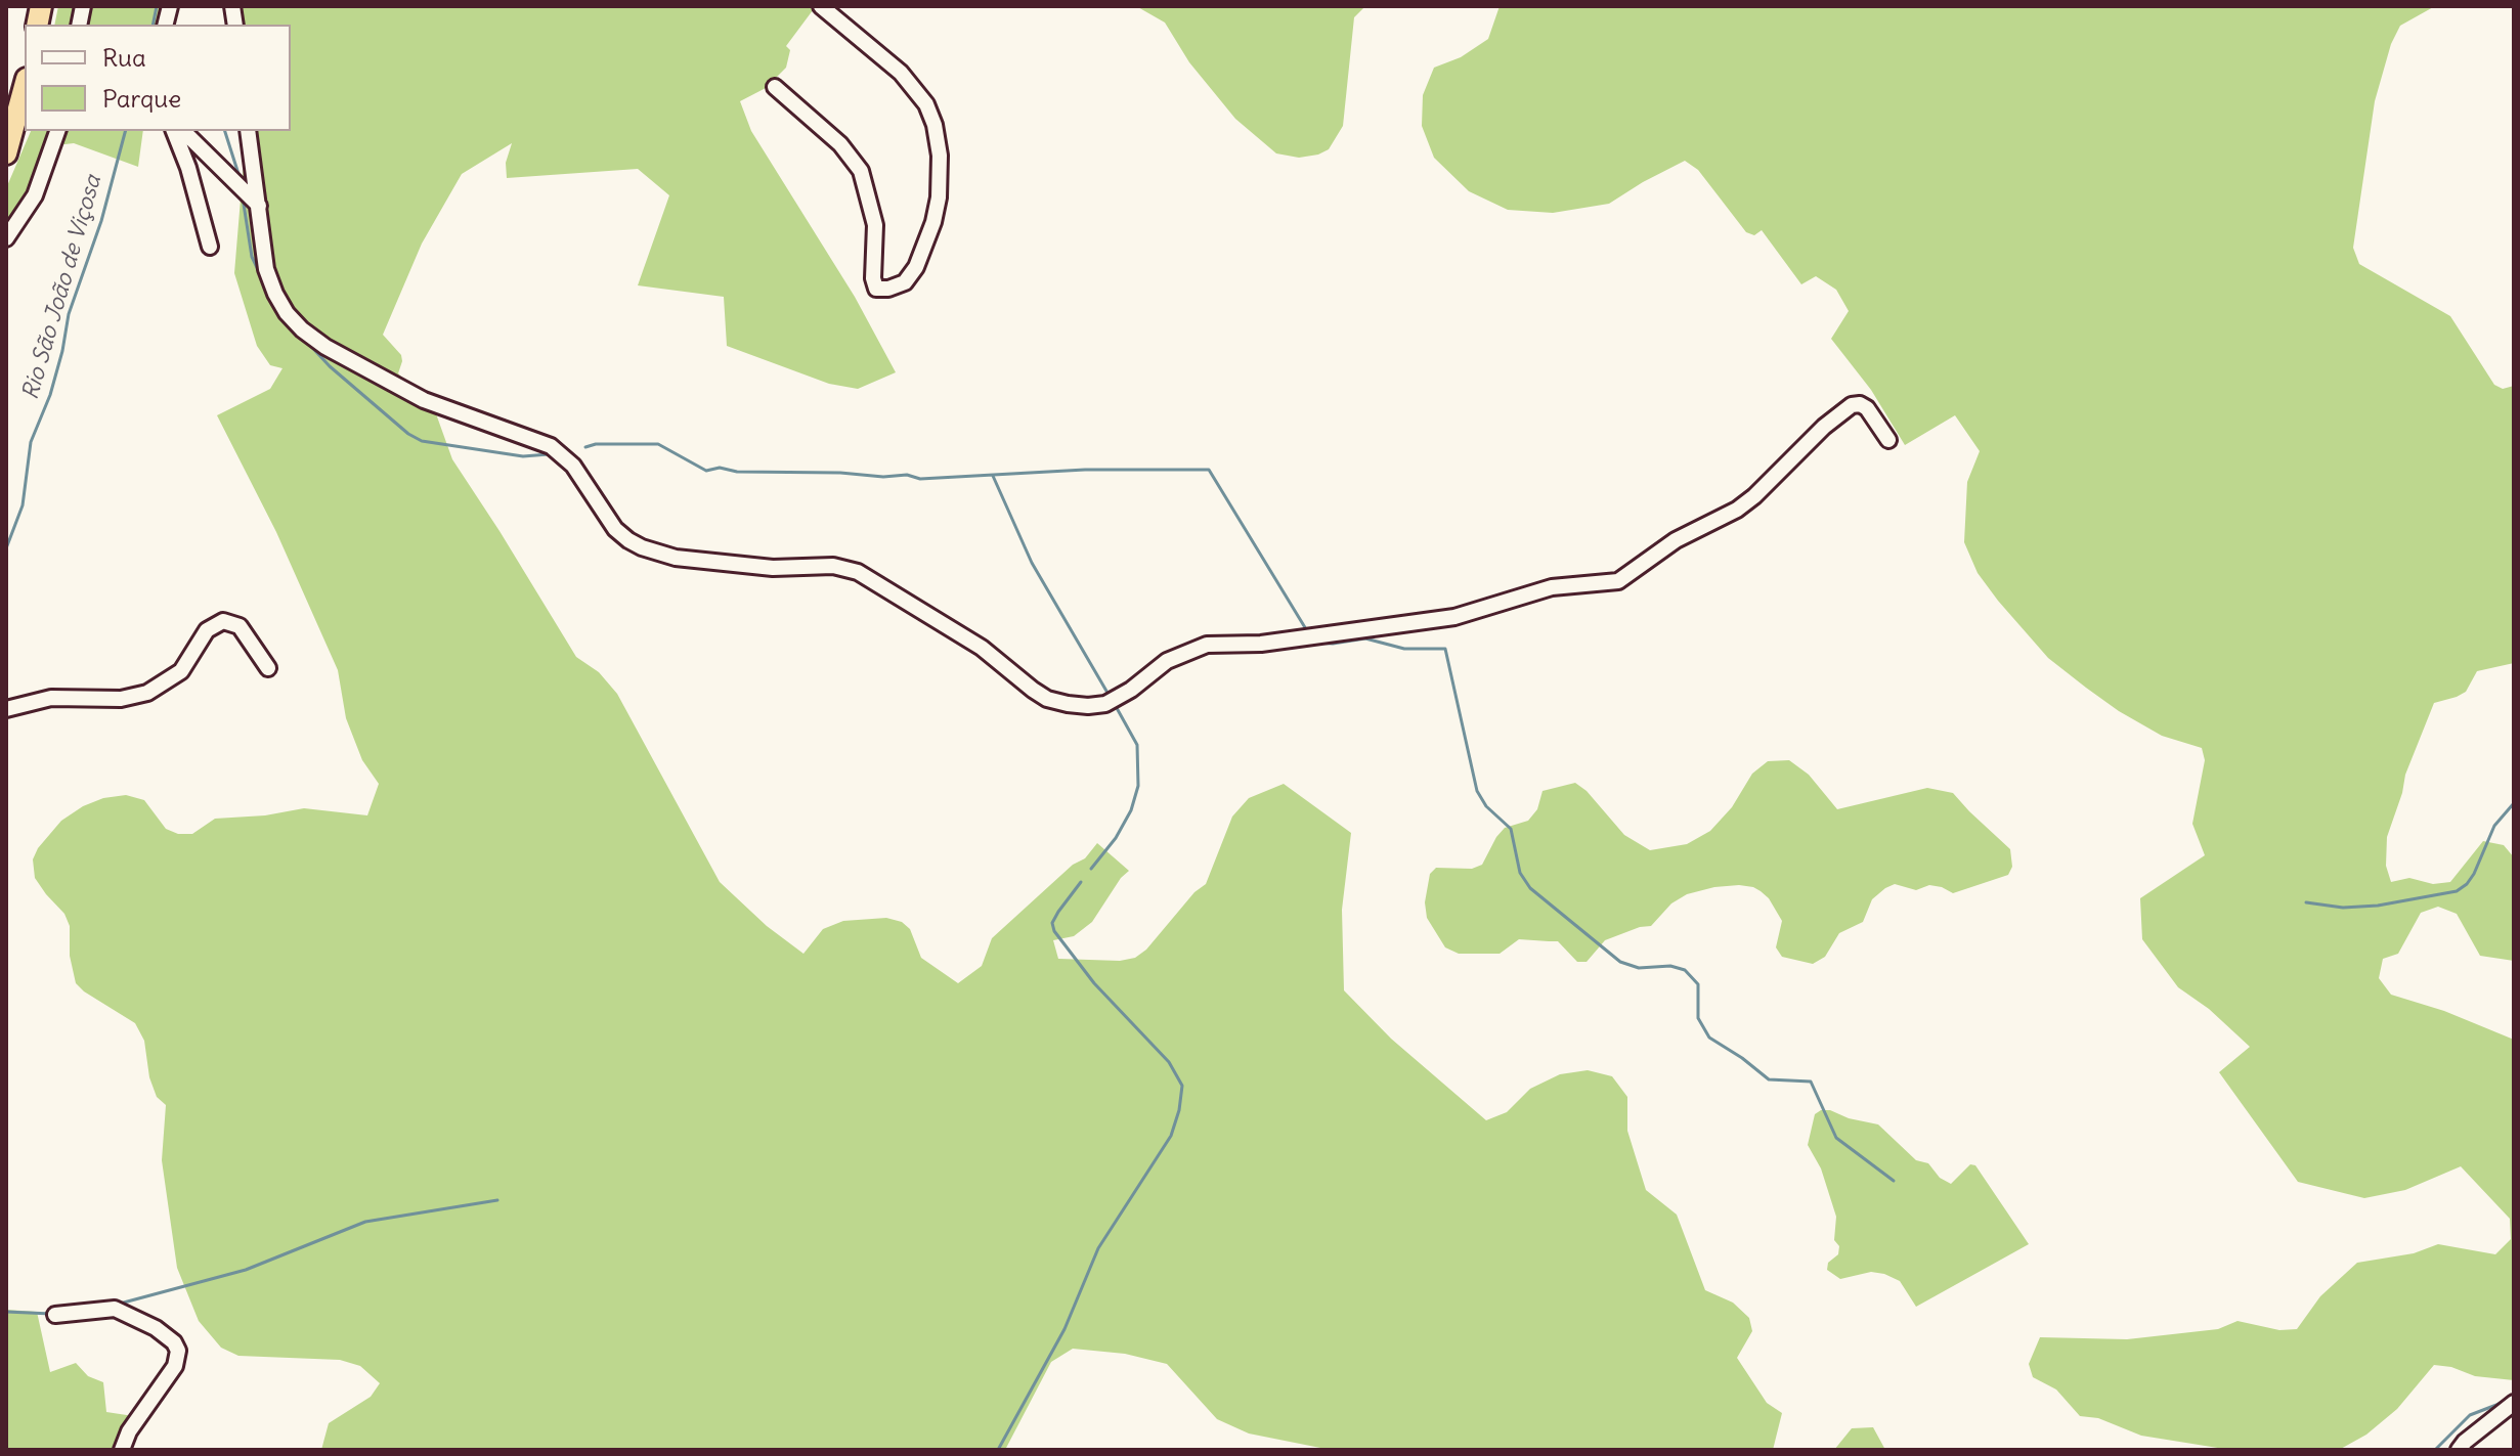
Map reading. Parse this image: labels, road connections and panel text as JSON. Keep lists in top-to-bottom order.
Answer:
{
  "water": ["Rio São João de Viçosa"],
  "legend": ["Rua", "Parque"]
}
